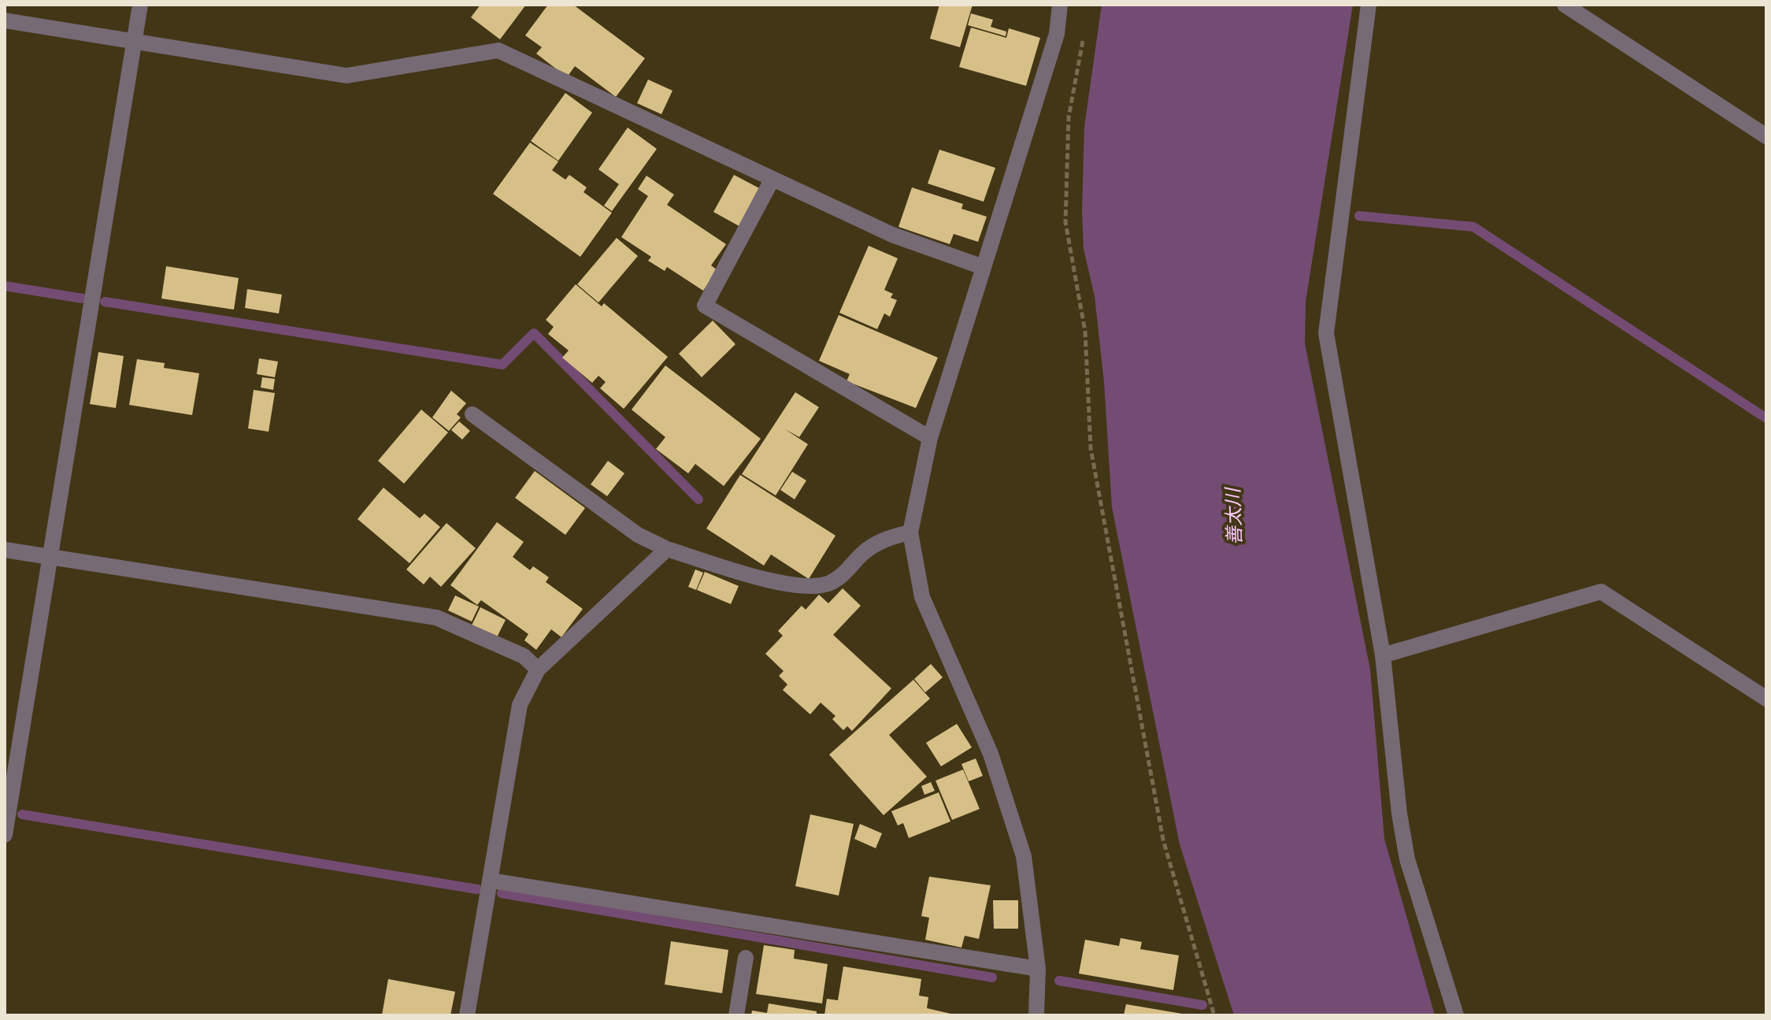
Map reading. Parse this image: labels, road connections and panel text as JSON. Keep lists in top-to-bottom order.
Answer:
{
  "water": ["善太川"]
}
